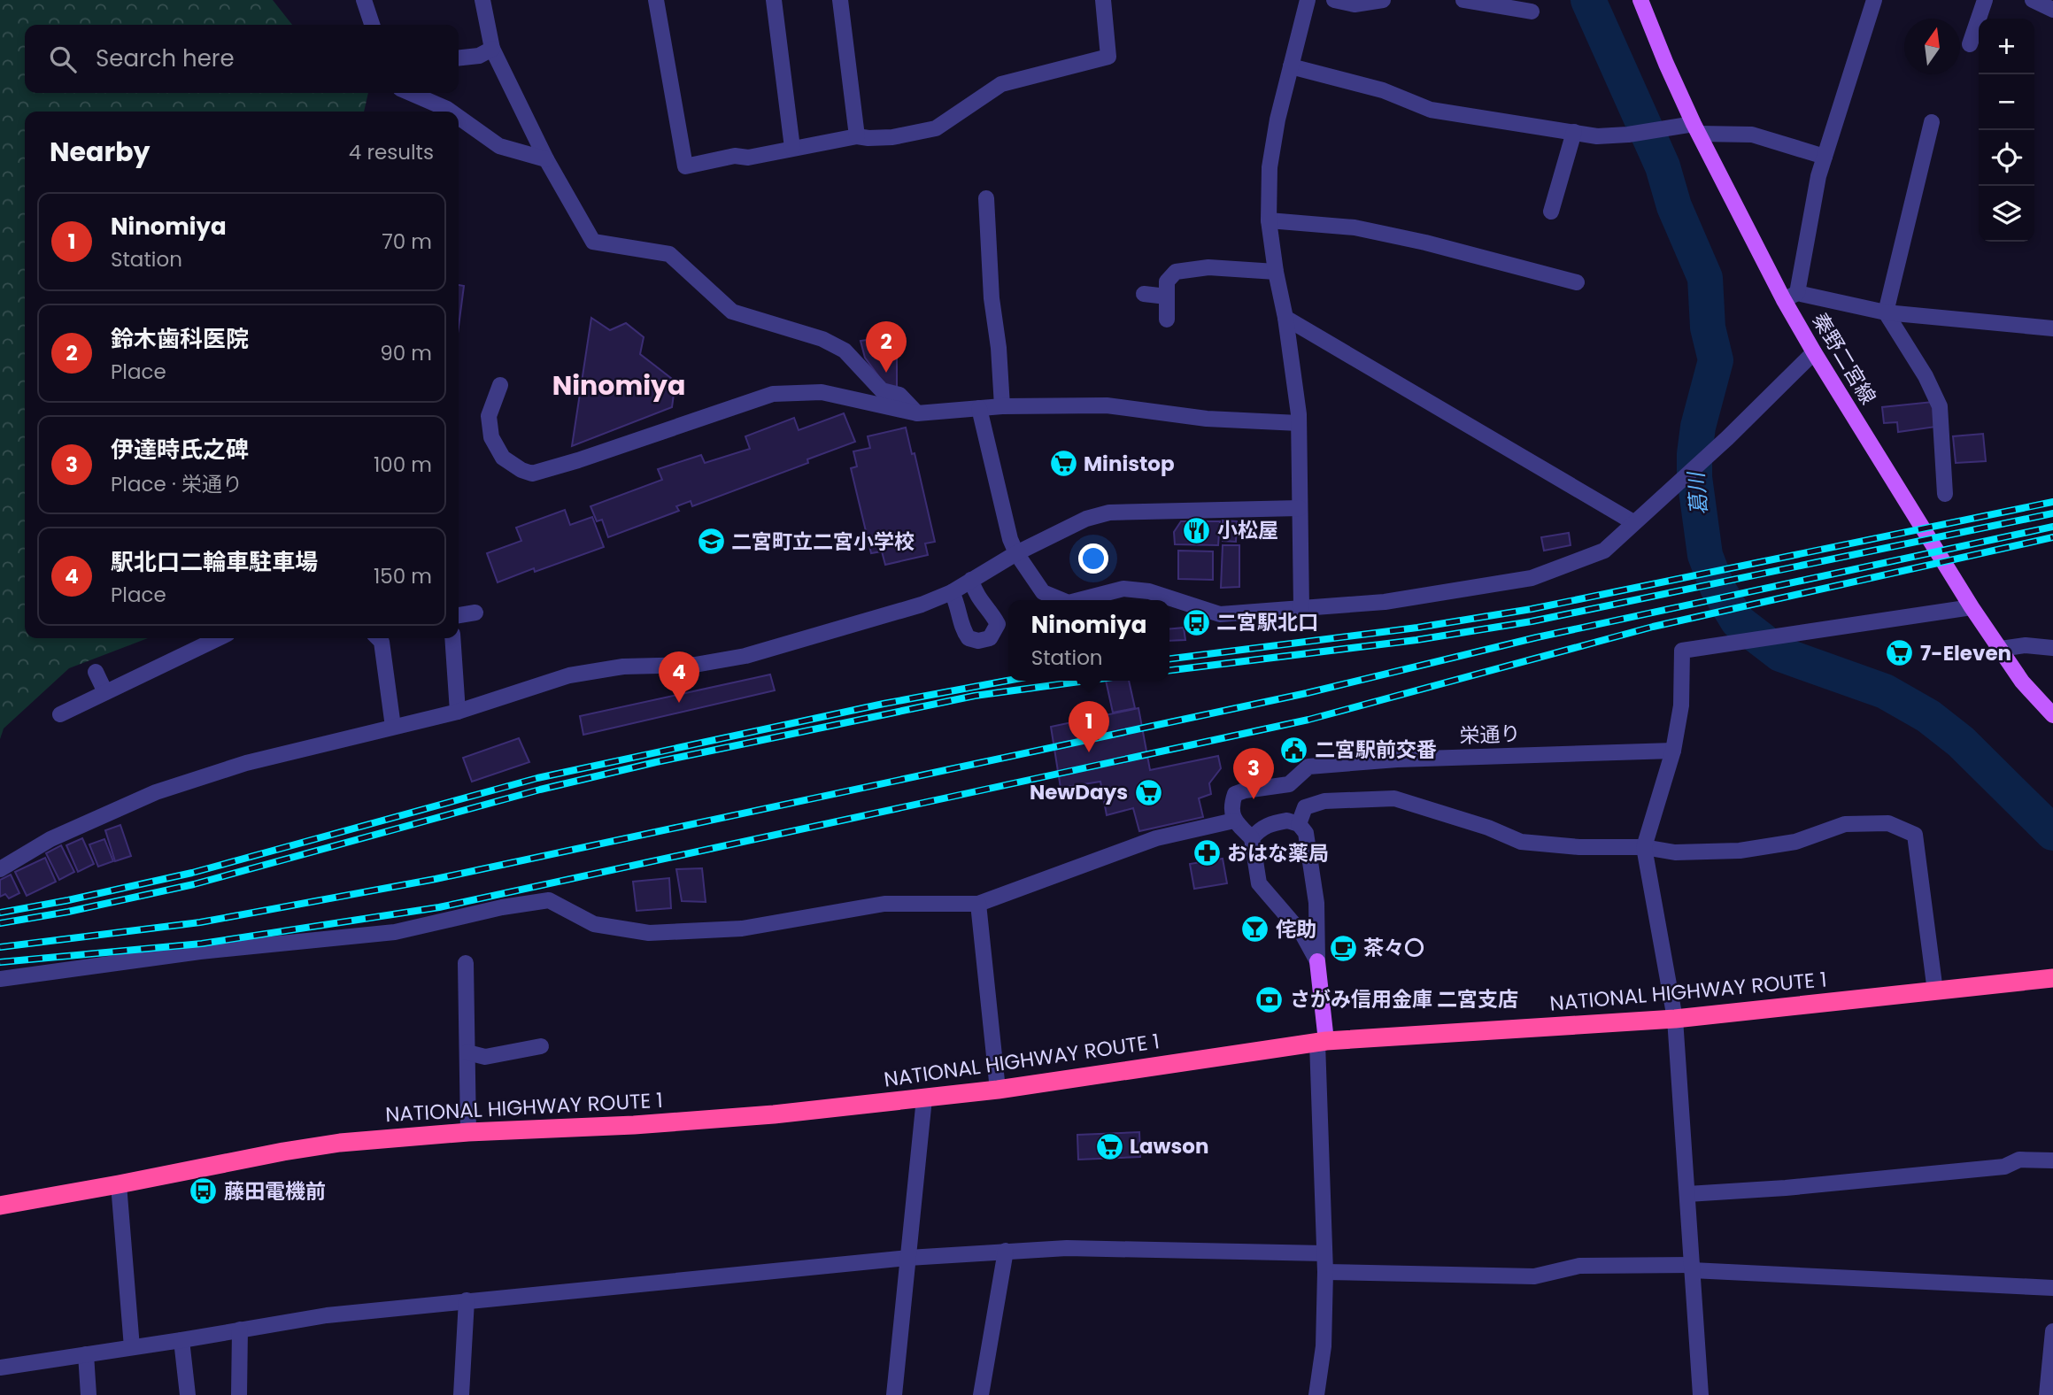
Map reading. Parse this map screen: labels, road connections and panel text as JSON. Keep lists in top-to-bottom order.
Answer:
{
  "streets": {
    "highway": ["NATIONAL HIGHWAY ROUTE 1"],
    "main road": ["秦野二宮線"],
    "street": ["栄通り"]
  },
  "districts": ["Ninomiya"],
  "water": ["葛川"],
  "places": {
    "supermarket": [
      "Ministop",
      "7-Eleven",
      "NewDays",
      "Lawson"
    ],
    "restaurant": ["小松屋"],
    "school or university": ["二宮町立二宮小学校"],
    "bus stop": ["二宮駅北口", "藤田電機前"],
    "public building": ["二宮駅前交番"],
    "pharmacy": ["おはな薬局"],
    "bar": ["侘助"],
    "cafe": ["茶々〇"],
    "bank": ["さがみ信用金庫 二宮支店"]
  },
  "north": "top",
  "page": {
    "map_buttons": ["+", "−"],
    "search": "Search here",
    "heading": ["Nearby", "4 results"],
    "list": [
      {
        "mark": "1",
        "name": "Ninomiya",
        "note": "Station",
        "value": "70 m"
      },
      {
        "mark": "2",
        "name": "鈴木歯科医院",
        "note": "Place",
        "value": "90 m"
      },
      {
        "mark": "3",
        "name": "伊達時氏之碑",
        "note": "Place · 栄通り",
        "value": "100 m"
      },
      {
        "mark": "4",
        "name": "駅北口二輪車駐車場",
        "note": "Place",
        "value": "150 m"
      }
    ],
    "pins": [
      "2",
      "4",
      "1",
      "3"
    ],
    "popup": ["Ninomiya", "Station"]
  }
}
